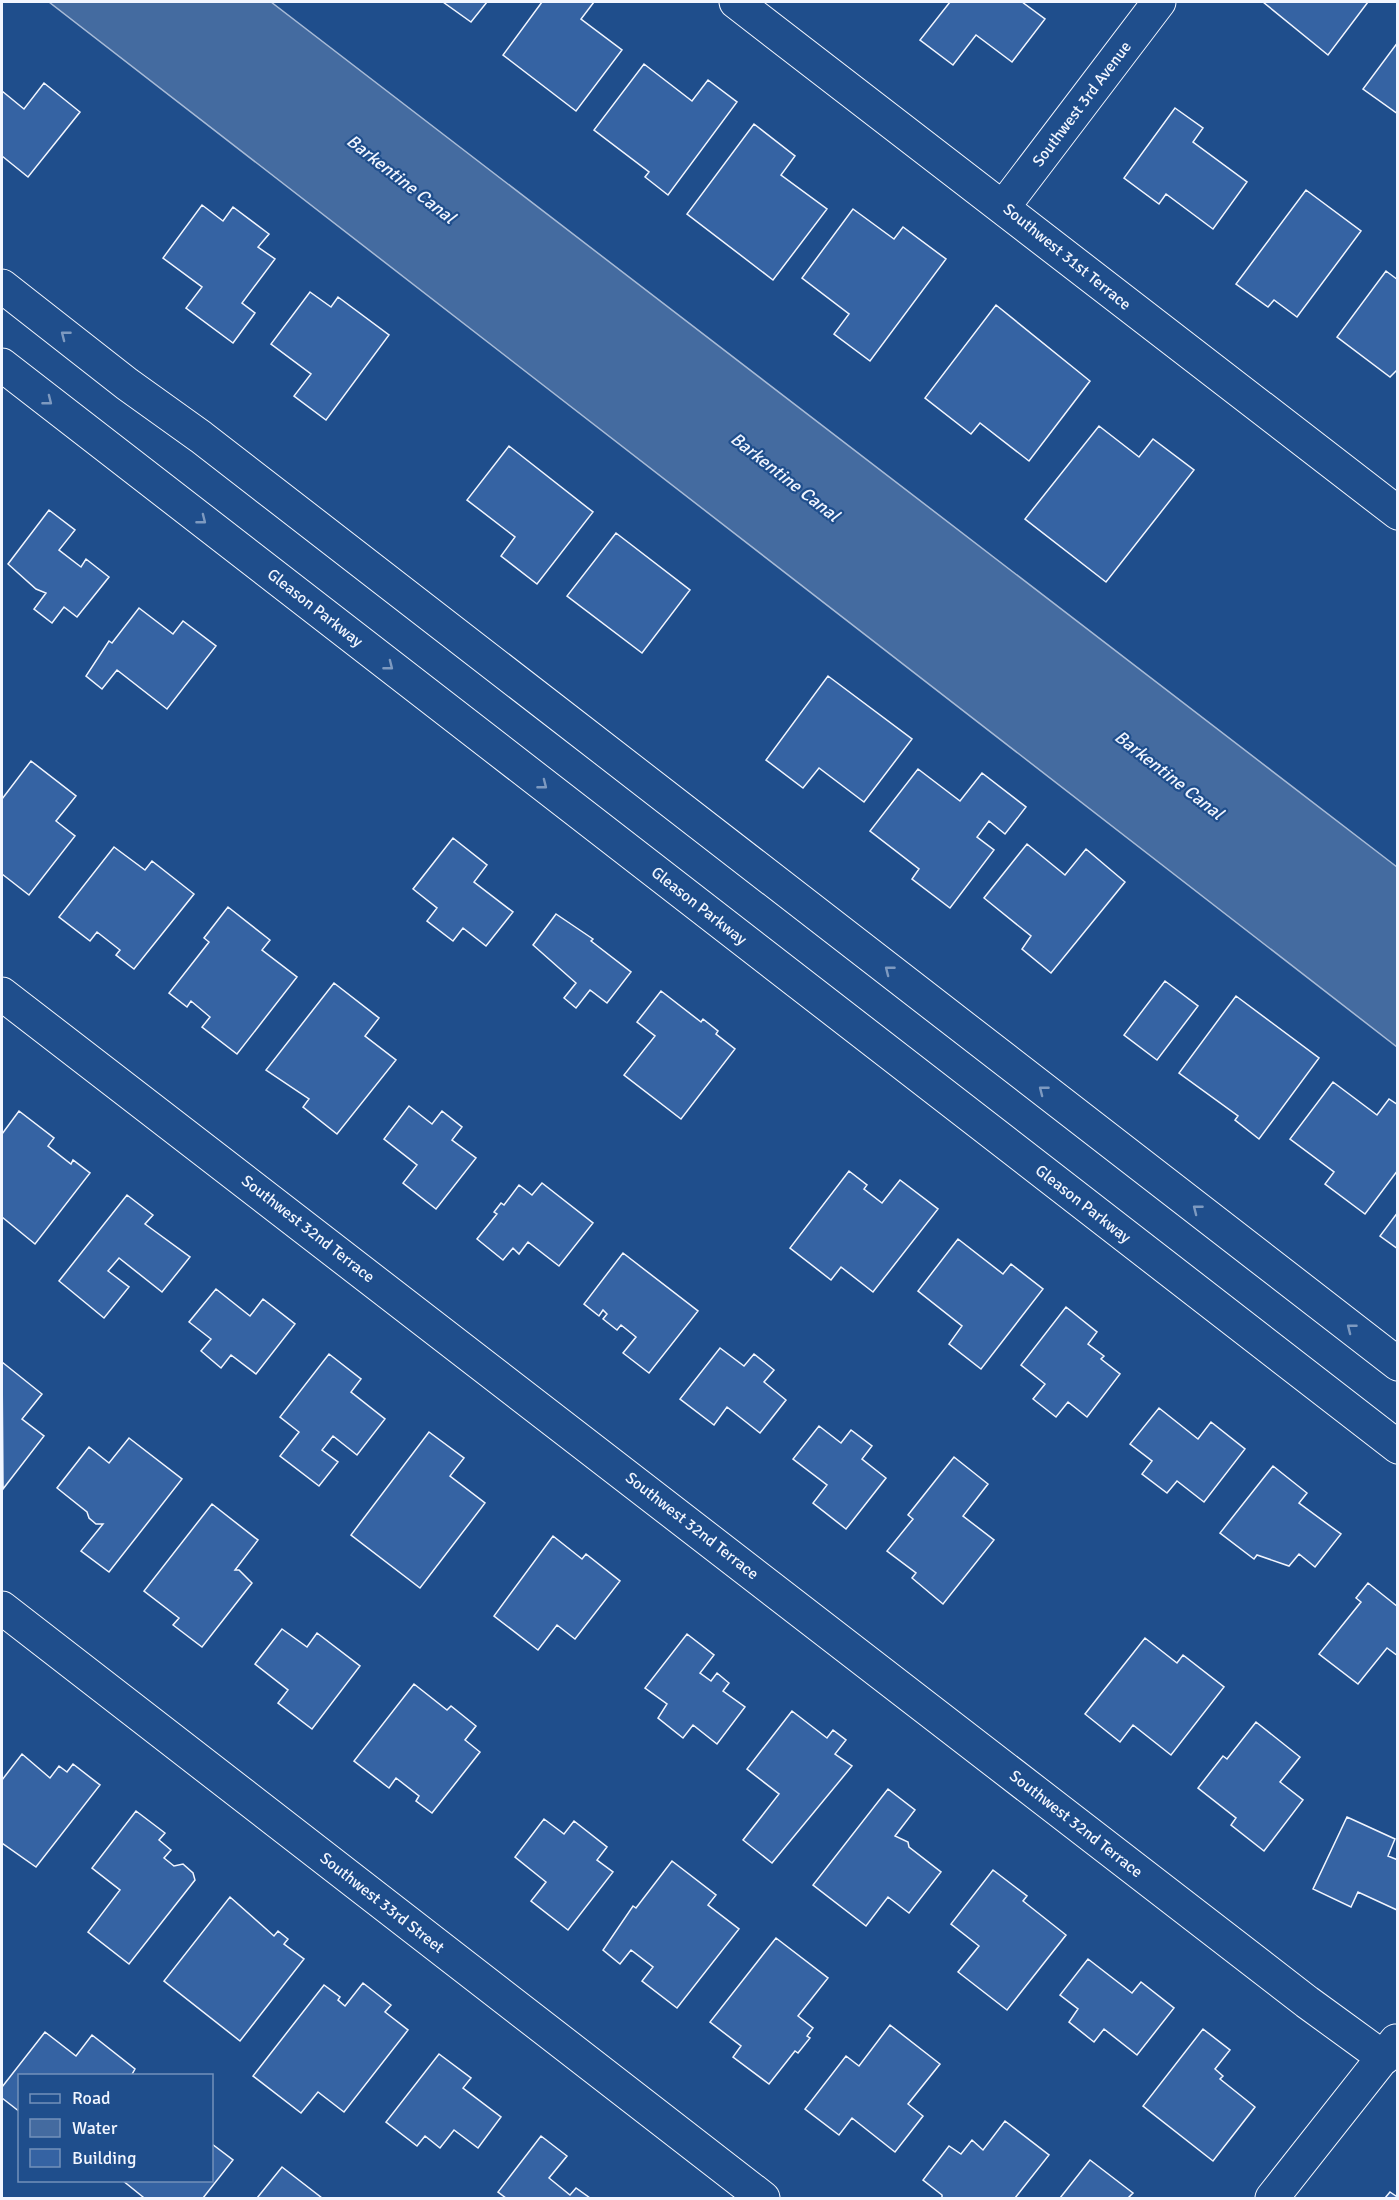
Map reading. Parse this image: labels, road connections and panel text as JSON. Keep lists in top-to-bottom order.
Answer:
{
  "streets": {
    "street": [
      "Southwest 3rd Avenue",
      "Southwest 31st Terrace",
      "Gleason Parkway",
      "Southwest 32nd Terrace",
      "Southwest 33rd Street"
    ]
  },
  "crossings": [
    ["Southwest 3rd Avenue", "Southwest 31st Terrace"]
  ],
  "water": ["Barkentine Canal"],
  "legend": ["Road", "Water", "Building"]
}
